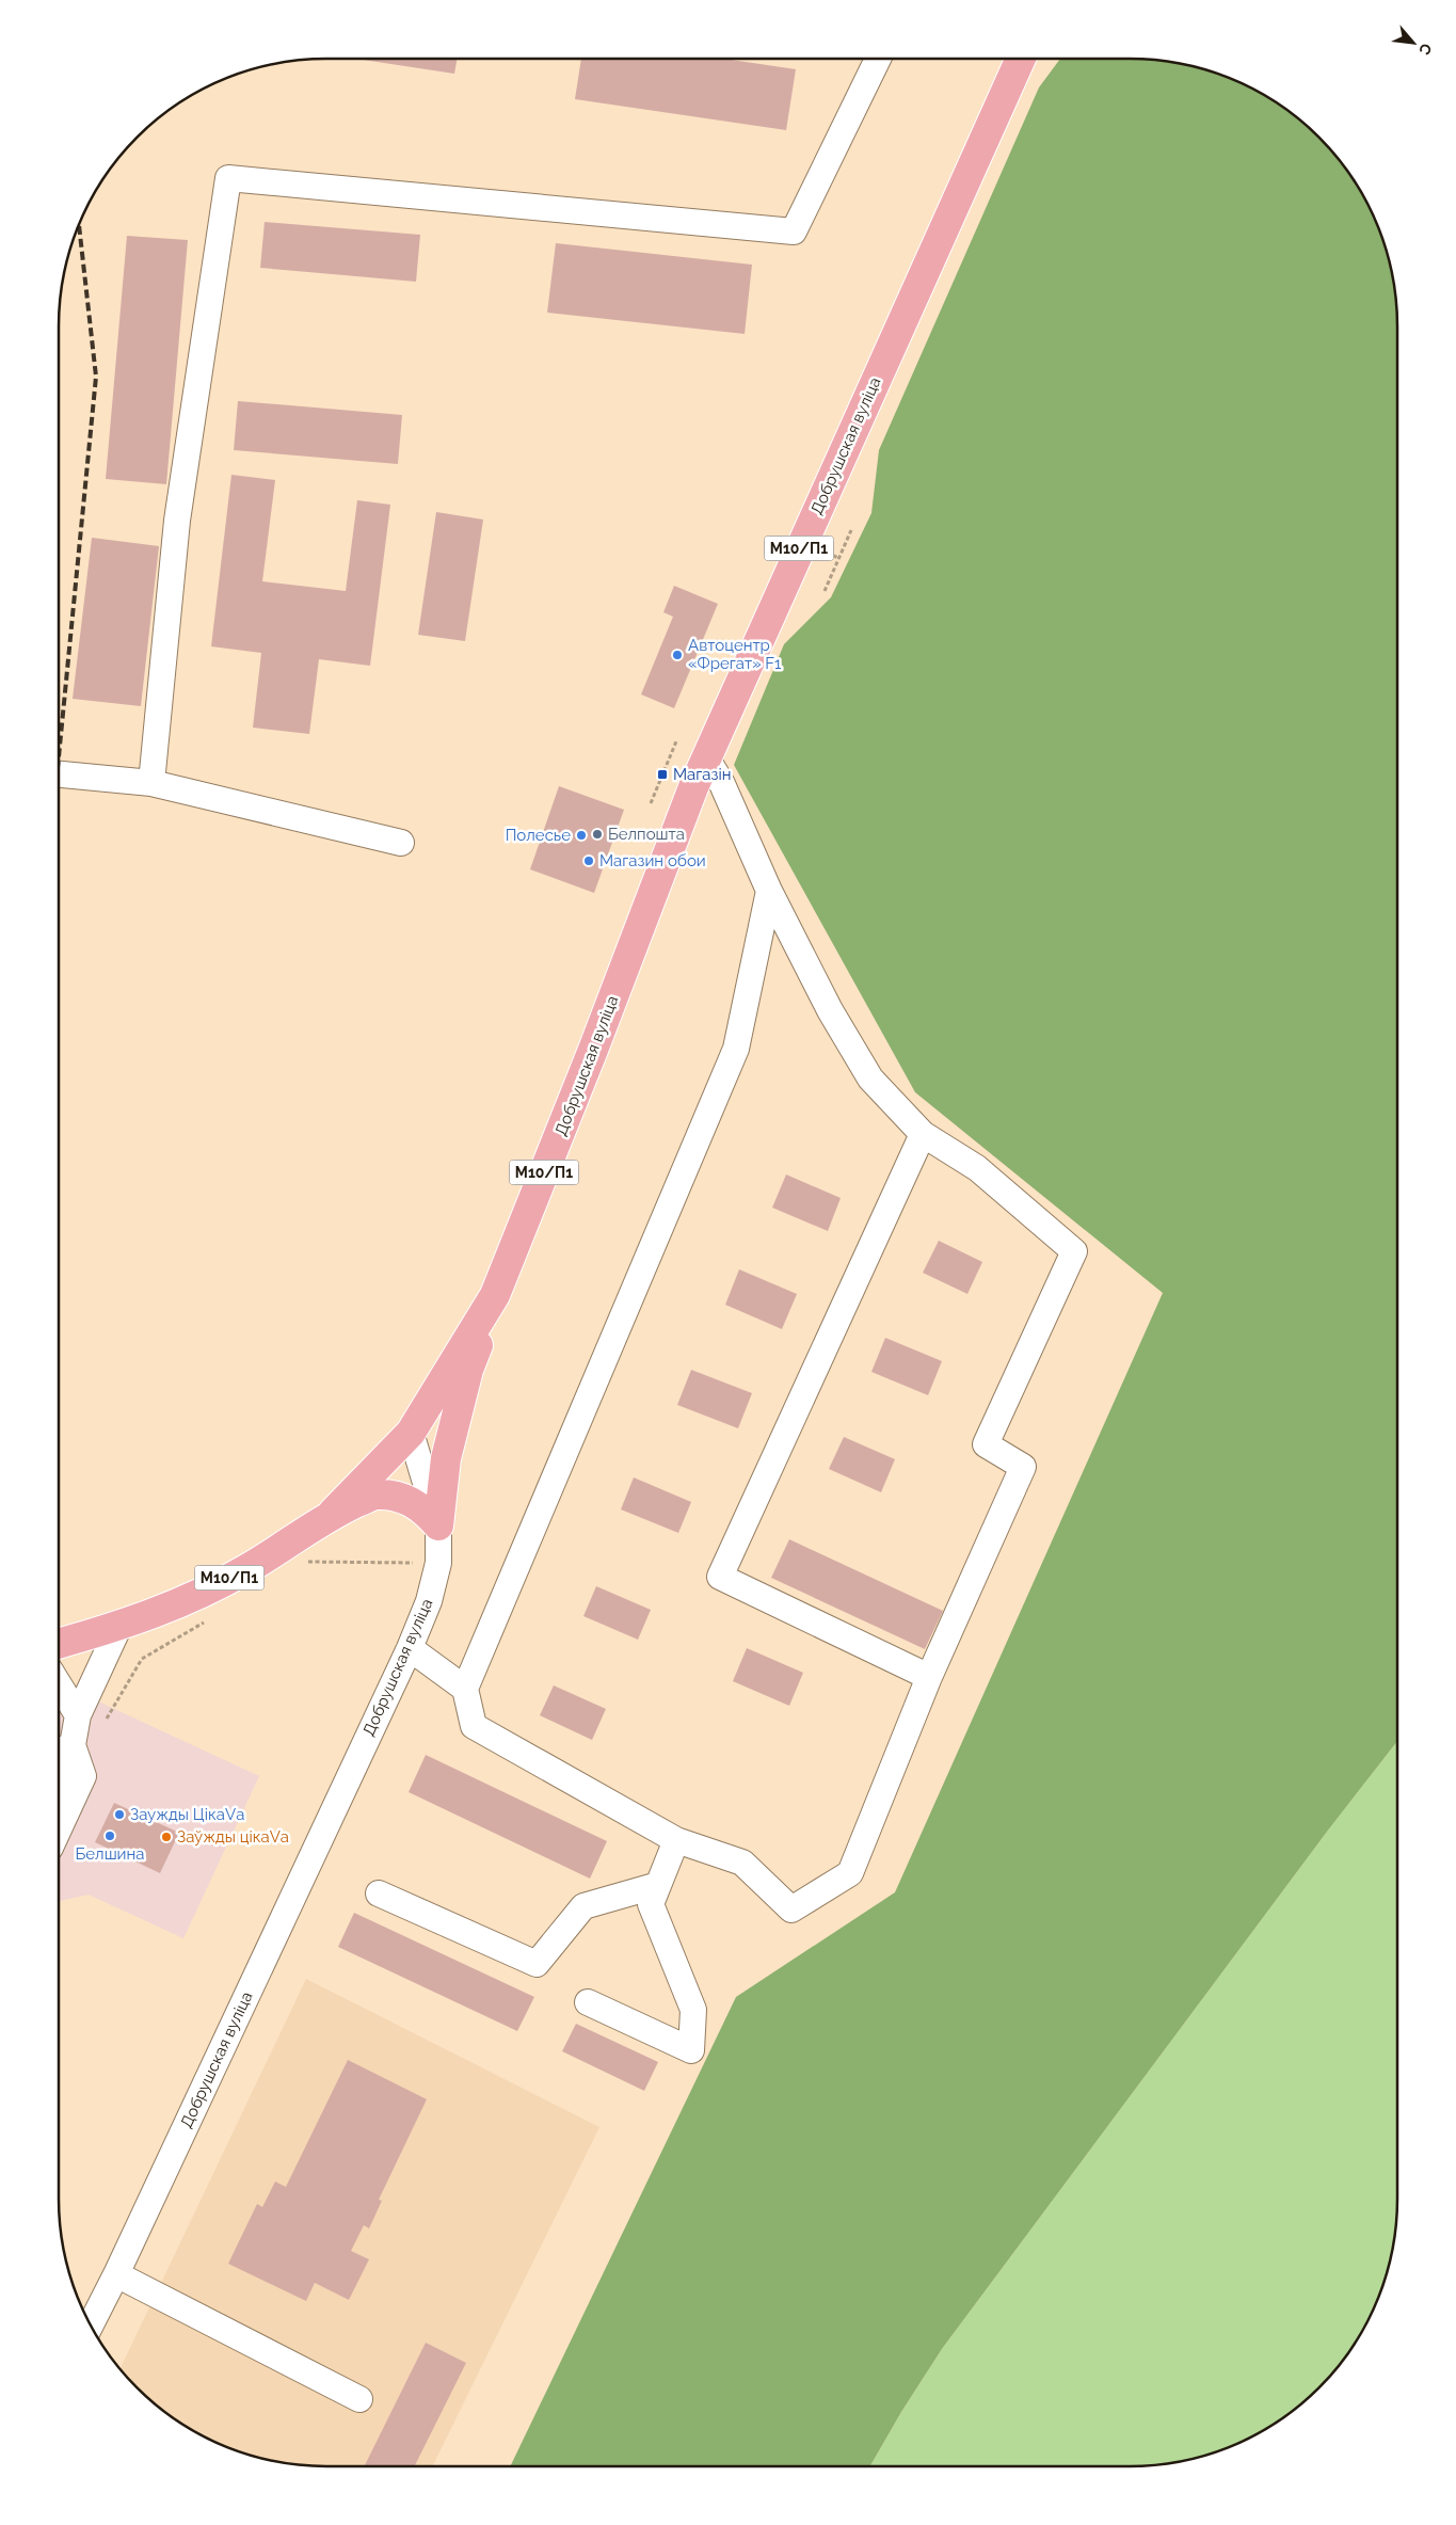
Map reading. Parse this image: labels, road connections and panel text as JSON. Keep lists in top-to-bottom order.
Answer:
{
  "streets": {
    "main road": ["Добрушская вуліца", "М10/П1"]
  },
  "crossings": [
    ["Добрушская вуліца", "М10/П1"]
  ],
  "places": {
    "other": [
      "Автоцентр «Фрегат» F1",
      "Белпошта",
      "Полесье",
      "Магазин обои",
      "Заужды ЦікаVа",
      "Белшина",
      "Заўжды цікаVа"
    ],
    "transit": ["Магазін"]
  },
  "north": "bottom right"
}
